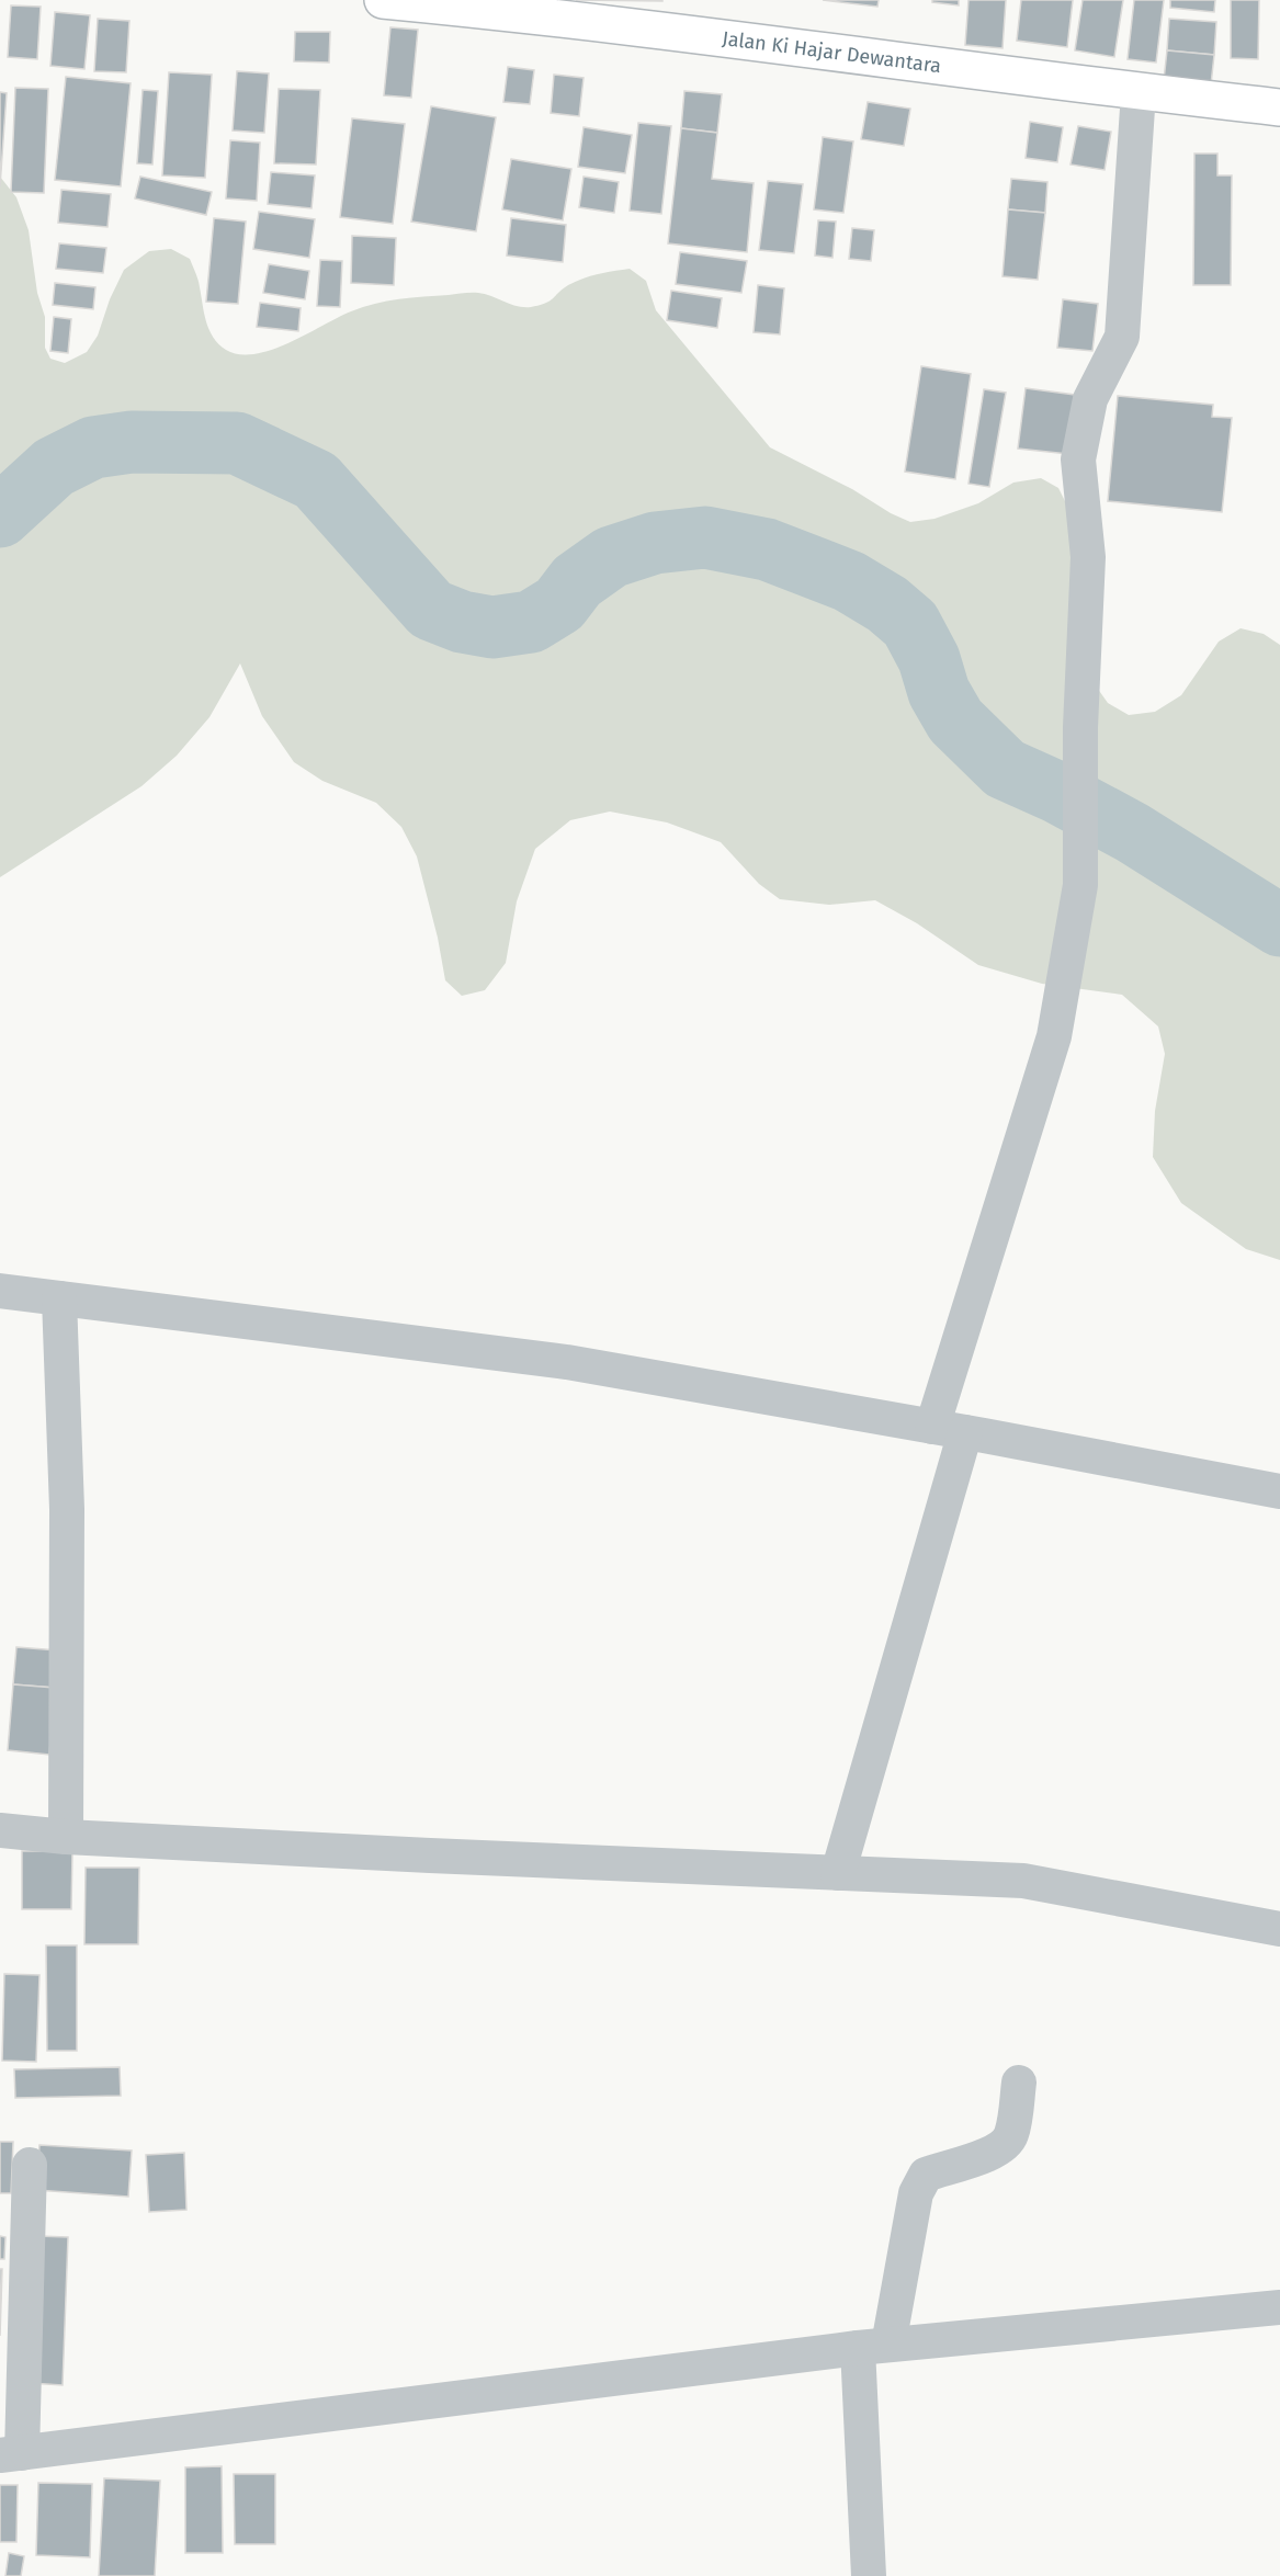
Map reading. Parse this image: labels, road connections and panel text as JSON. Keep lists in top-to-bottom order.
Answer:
{
  "streets": {
    "main road": ["Jalan Ki Hajar Dewantara"]
  }
}
